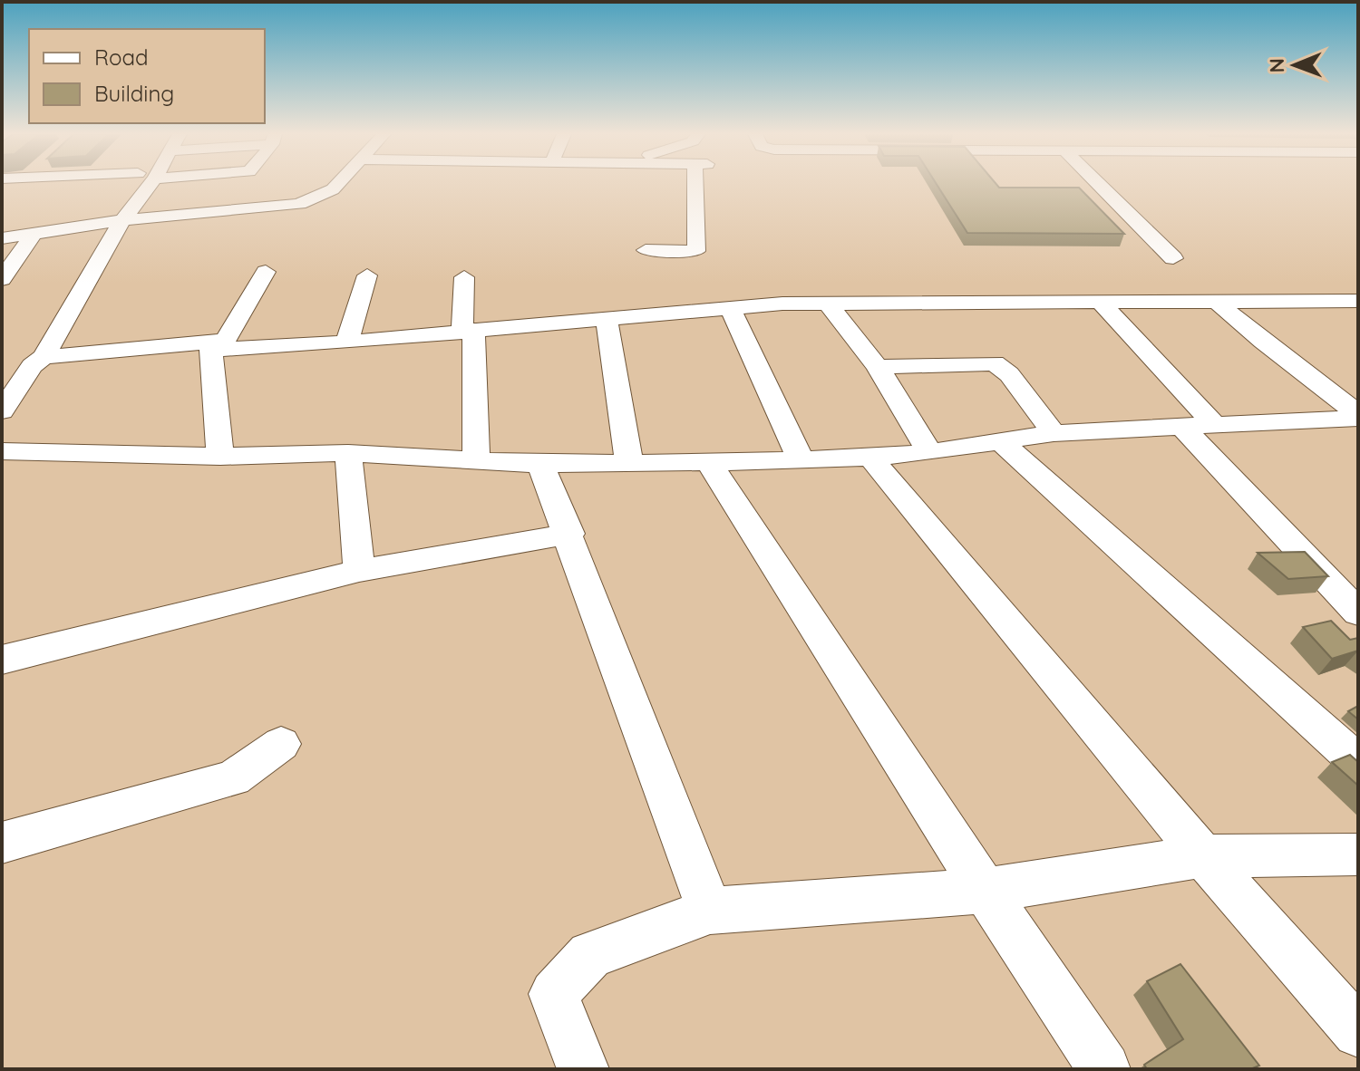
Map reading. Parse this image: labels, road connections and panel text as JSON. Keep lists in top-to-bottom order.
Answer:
{
  "legend": ["Road", "Building"],
  "north": "left"
}
